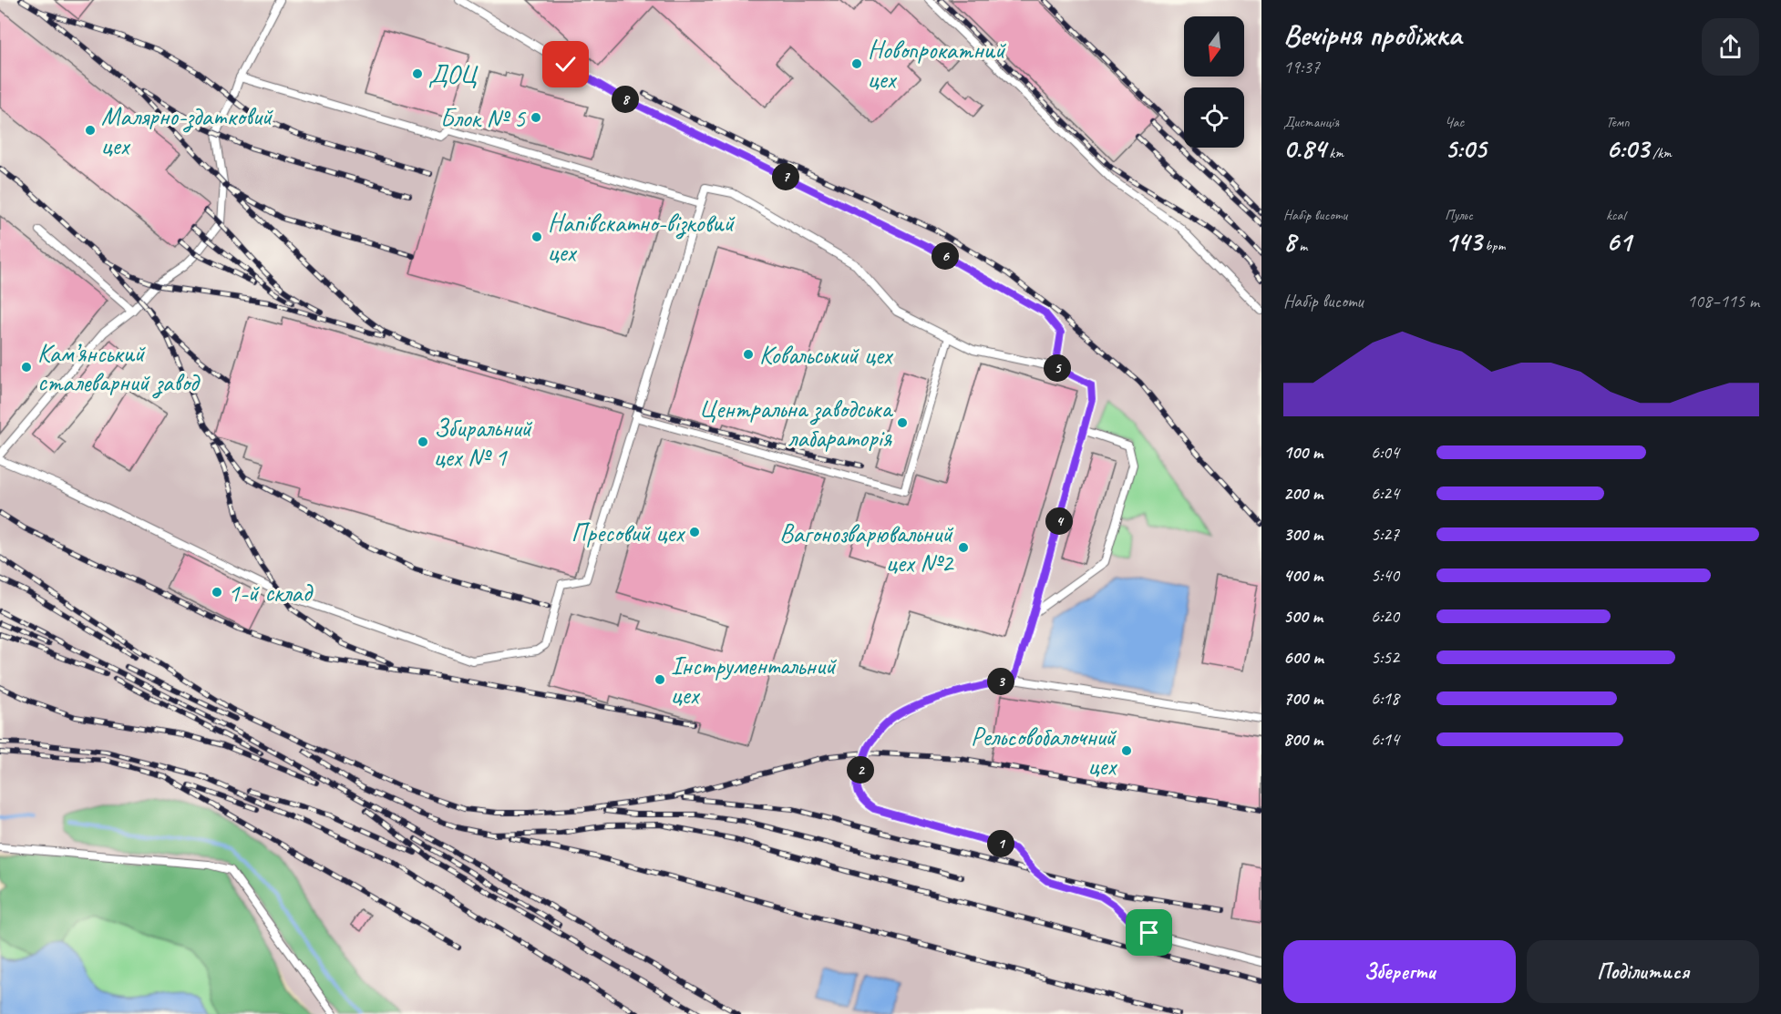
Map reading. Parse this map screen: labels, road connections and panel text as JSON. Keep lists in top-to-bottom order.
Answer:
{
  "places": [
    "Новопрокатний цех",
    "ДОЦ",
    "Блок № 5",
    "Малярно-здатковий цех",
    "Напівскатно-візковий цех",
    "Ковальський цех",
    "Кам’янський сталеварний завод",
    "Центральна заводська лабараторія",
    "Збиральний цех № 1",
    "Пресовий цех",
    "Вагонозварювальний цех №2",
    "1-й склад",
    "Інструментальний цех",
    "Рельсовобалочний цех"
  ],
  "north": "bottom",
  "page": {
    "heading": ["Вечірня пробіжка", "19:37"],
    "pins": [
      "8",
      "7",
      "6",
      "5",
      "4",
      "3",
      "2",
      "1"
    ],
    "stats": [
      ["Дистанція", "0.84 km"],
      ["Час", "5:05"],
      ["Темп", "6:03 /km"],
      ["Набір висоти", "8 m"],
      ["Пульс", "143 bpm"],
      ["kcal", "61"]
    ],
    "chart": ["Набір висоти", "108–115 m"],
    "list": [
      {
        "name": "100 m",
        "note": "6:04"
      },
      {
        "name": "200 m",
        "note": "6:24"
      },
      {
        "name": "300 m",
        "note": "5:27"
      },
      {
        "name": "400 m",
        "note": "5:40"
      },
      {
        "name": "500 m",
        "note": "6:20"
      },
      {
        "name": "600 m",
        "note": "5:52"
      },
      {
        "name": "700 m",
        "note": "6:18"
      },
      {
        "name": "800 m",
        "note": "6:14"
      }
    ],
    "buttons": ["Зберегти", "Поділитися"]
  }
}
